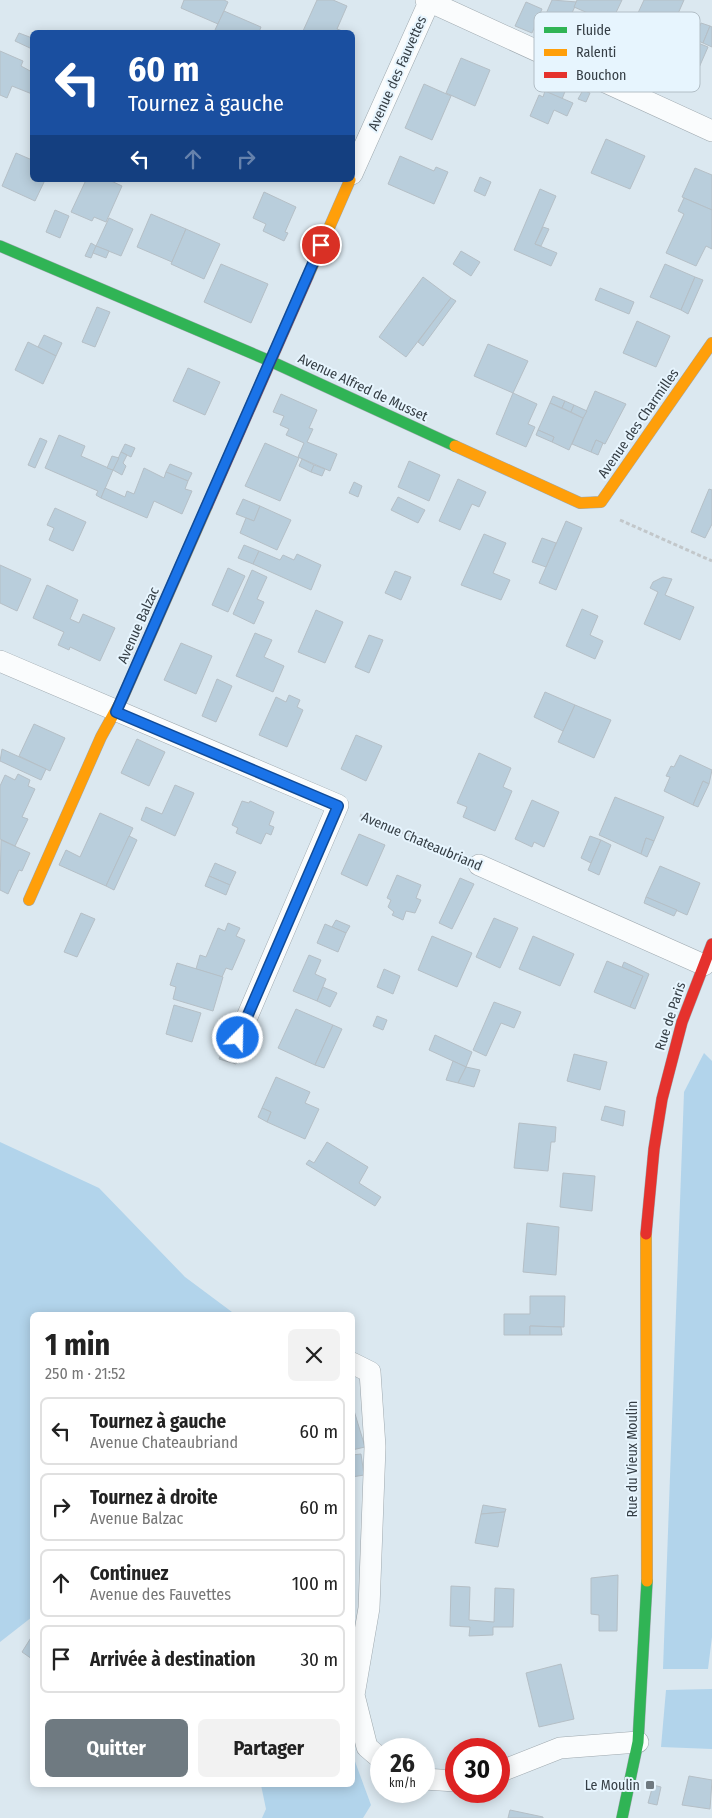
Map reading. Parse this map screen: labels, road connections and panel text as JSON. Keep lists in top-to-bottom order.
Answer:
{
  "streets": {
    "street": [
      "Avenue des Fauvettes",
      "Avenue Alfred de Musset",
      "Avenue des Charmilles",
      "Avenue Balzac",
      "Avenue Chateaubriand",
      "Rue de Paris",
      "Rue du Vieux Moulin"
    ]
  },
  "crossings": [
    ["Avenue Alfred de Musset", "Avenue des Charmilles"],
    ["Avenue Alfred de Musset", "Avenue Balzac"],
    ["Avenue Chateaubriand", "Rue de Paris"],
    ["Rue de Paris", "Rue du Vieux Moulin"]
  ],
  "places": {
    "transit": ["Le Moulin"]
  },
  "legend": ["Fluide", "Ralenti", "Bouchon"],
  "page": {
    "turn": ["60 m", "Tournez à gauche"],
    "heading": ["1 min", "250 m · 21:52"],
    "list": [
      {
        "name": "Tournez à gauche",
        "note": "Avenue Chateaubriand",
        "value": "60 m"
      },
      {
        "name": "Tournez à droite",
        "note": "Avenue Balzac",
        "value": "60 m"
      },
      {
        "name": "Continuez",
        "note": "Avenue des Fauvettes",
        "value": "100 m"
      },
      {
        "name": "Arrivée à destination",
        "value": "30 m"
      }
    ],
    "buttons": ["Quitter", "Partager"],
    "speed": "26 km/h",
    "limit": "30"
  }
}
